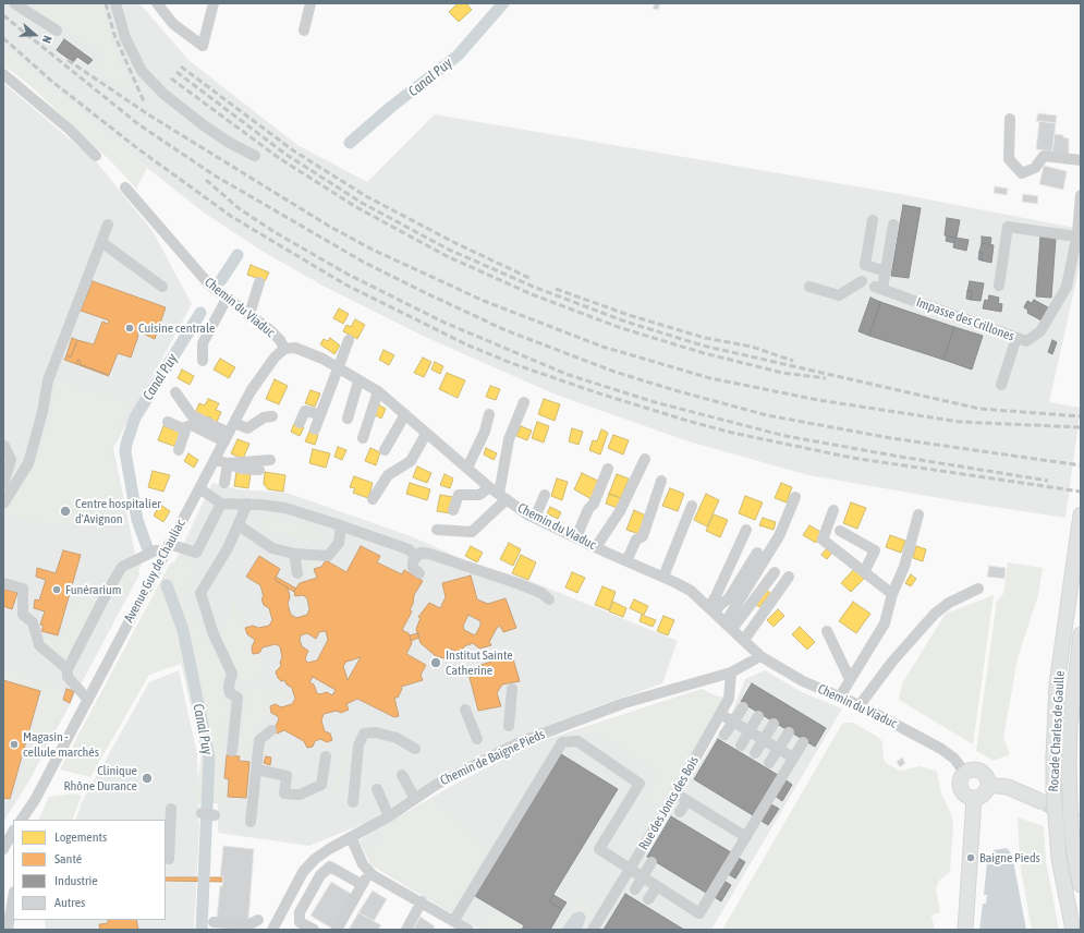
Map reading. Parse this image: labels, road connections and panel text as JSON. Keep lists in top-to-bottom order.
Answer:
{
  "streets": {
    "main road": ["Rocade Charles de Gaulle"],
    "street": [
      "Chemin du Viaduc",
      "Impasse des Crillones",
      "Avenue Guy de Chauliac",
      "Chemin de Baigne Pieds",
      "Rue des Joncs des Bois"
    ]
  },
  "crossings": [
    ["Chemin du Viaduc", "Avenue Guy de Chauliac"],
    ["Chemin du Viaduc", "Chemin de Baigne Pieds"],
    ["Chemin de Baigne Pieds", "Rue des Joncs des Bois"]
  ],
  "water": ["Canal Puy"],
  "places": [
    "Cuisine centrale",
    "Centre hospitalier d'Avignon",
    "Funérarium",
    "Institut Sainte Catherine",
    "Magasin - cellule marchés",
    "Clinique Rhône Durance",
    "Baigne Pieds"
  ],
  "legend": [
    "Logements",
    "Santé",
    "Industrie",
    "Autres"
  ],
  "north": "right"
}
